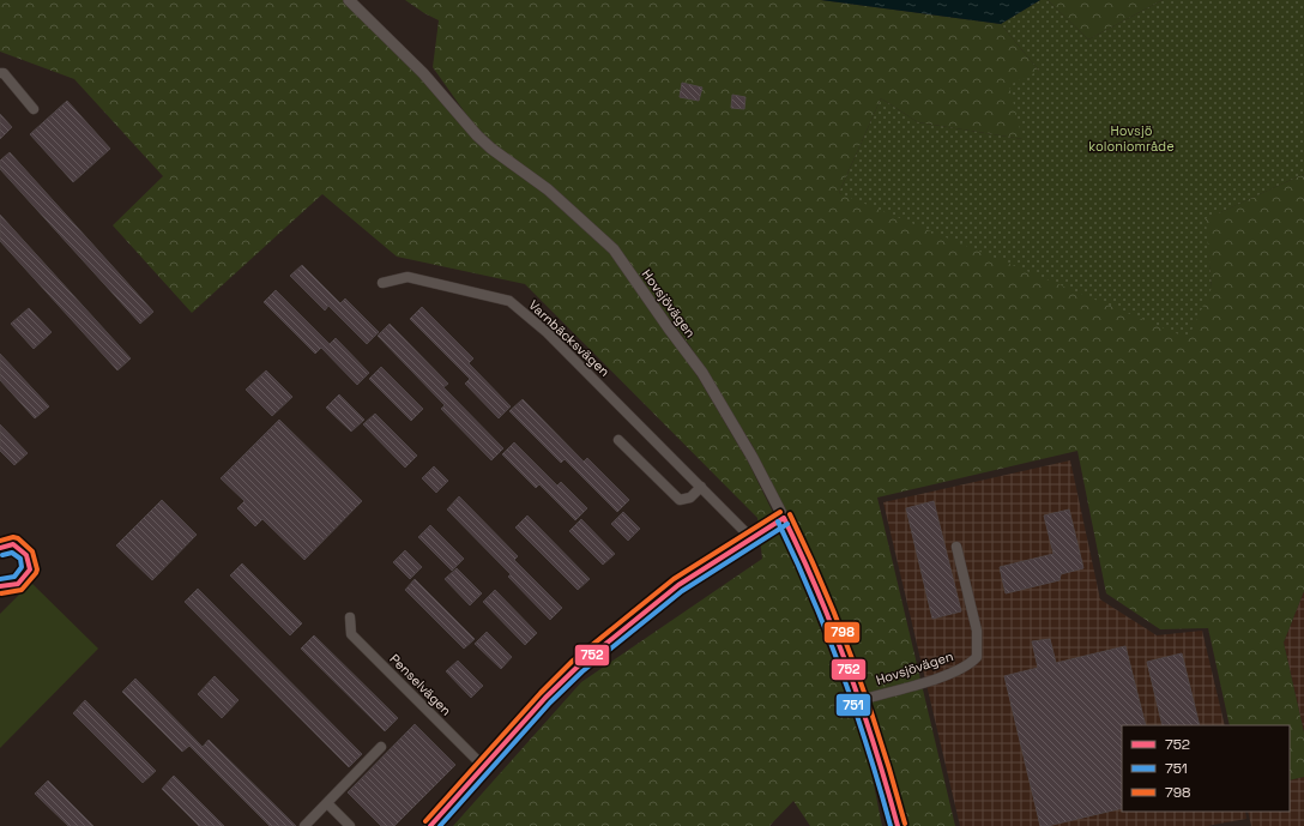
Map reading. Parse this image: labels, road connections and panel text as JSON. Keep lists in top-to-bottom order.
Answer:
{
  "streets": {
    "street": ["Hovsjövägen", "Varnbäcksvägen", "Penselvägen"]
  },
  "parks": ["Hovsjö koloniområde"],
  "lines": ["transit line 798", "transit line 752", "transit line 751"],
  "legend": ["752", "751", "798"]
}
